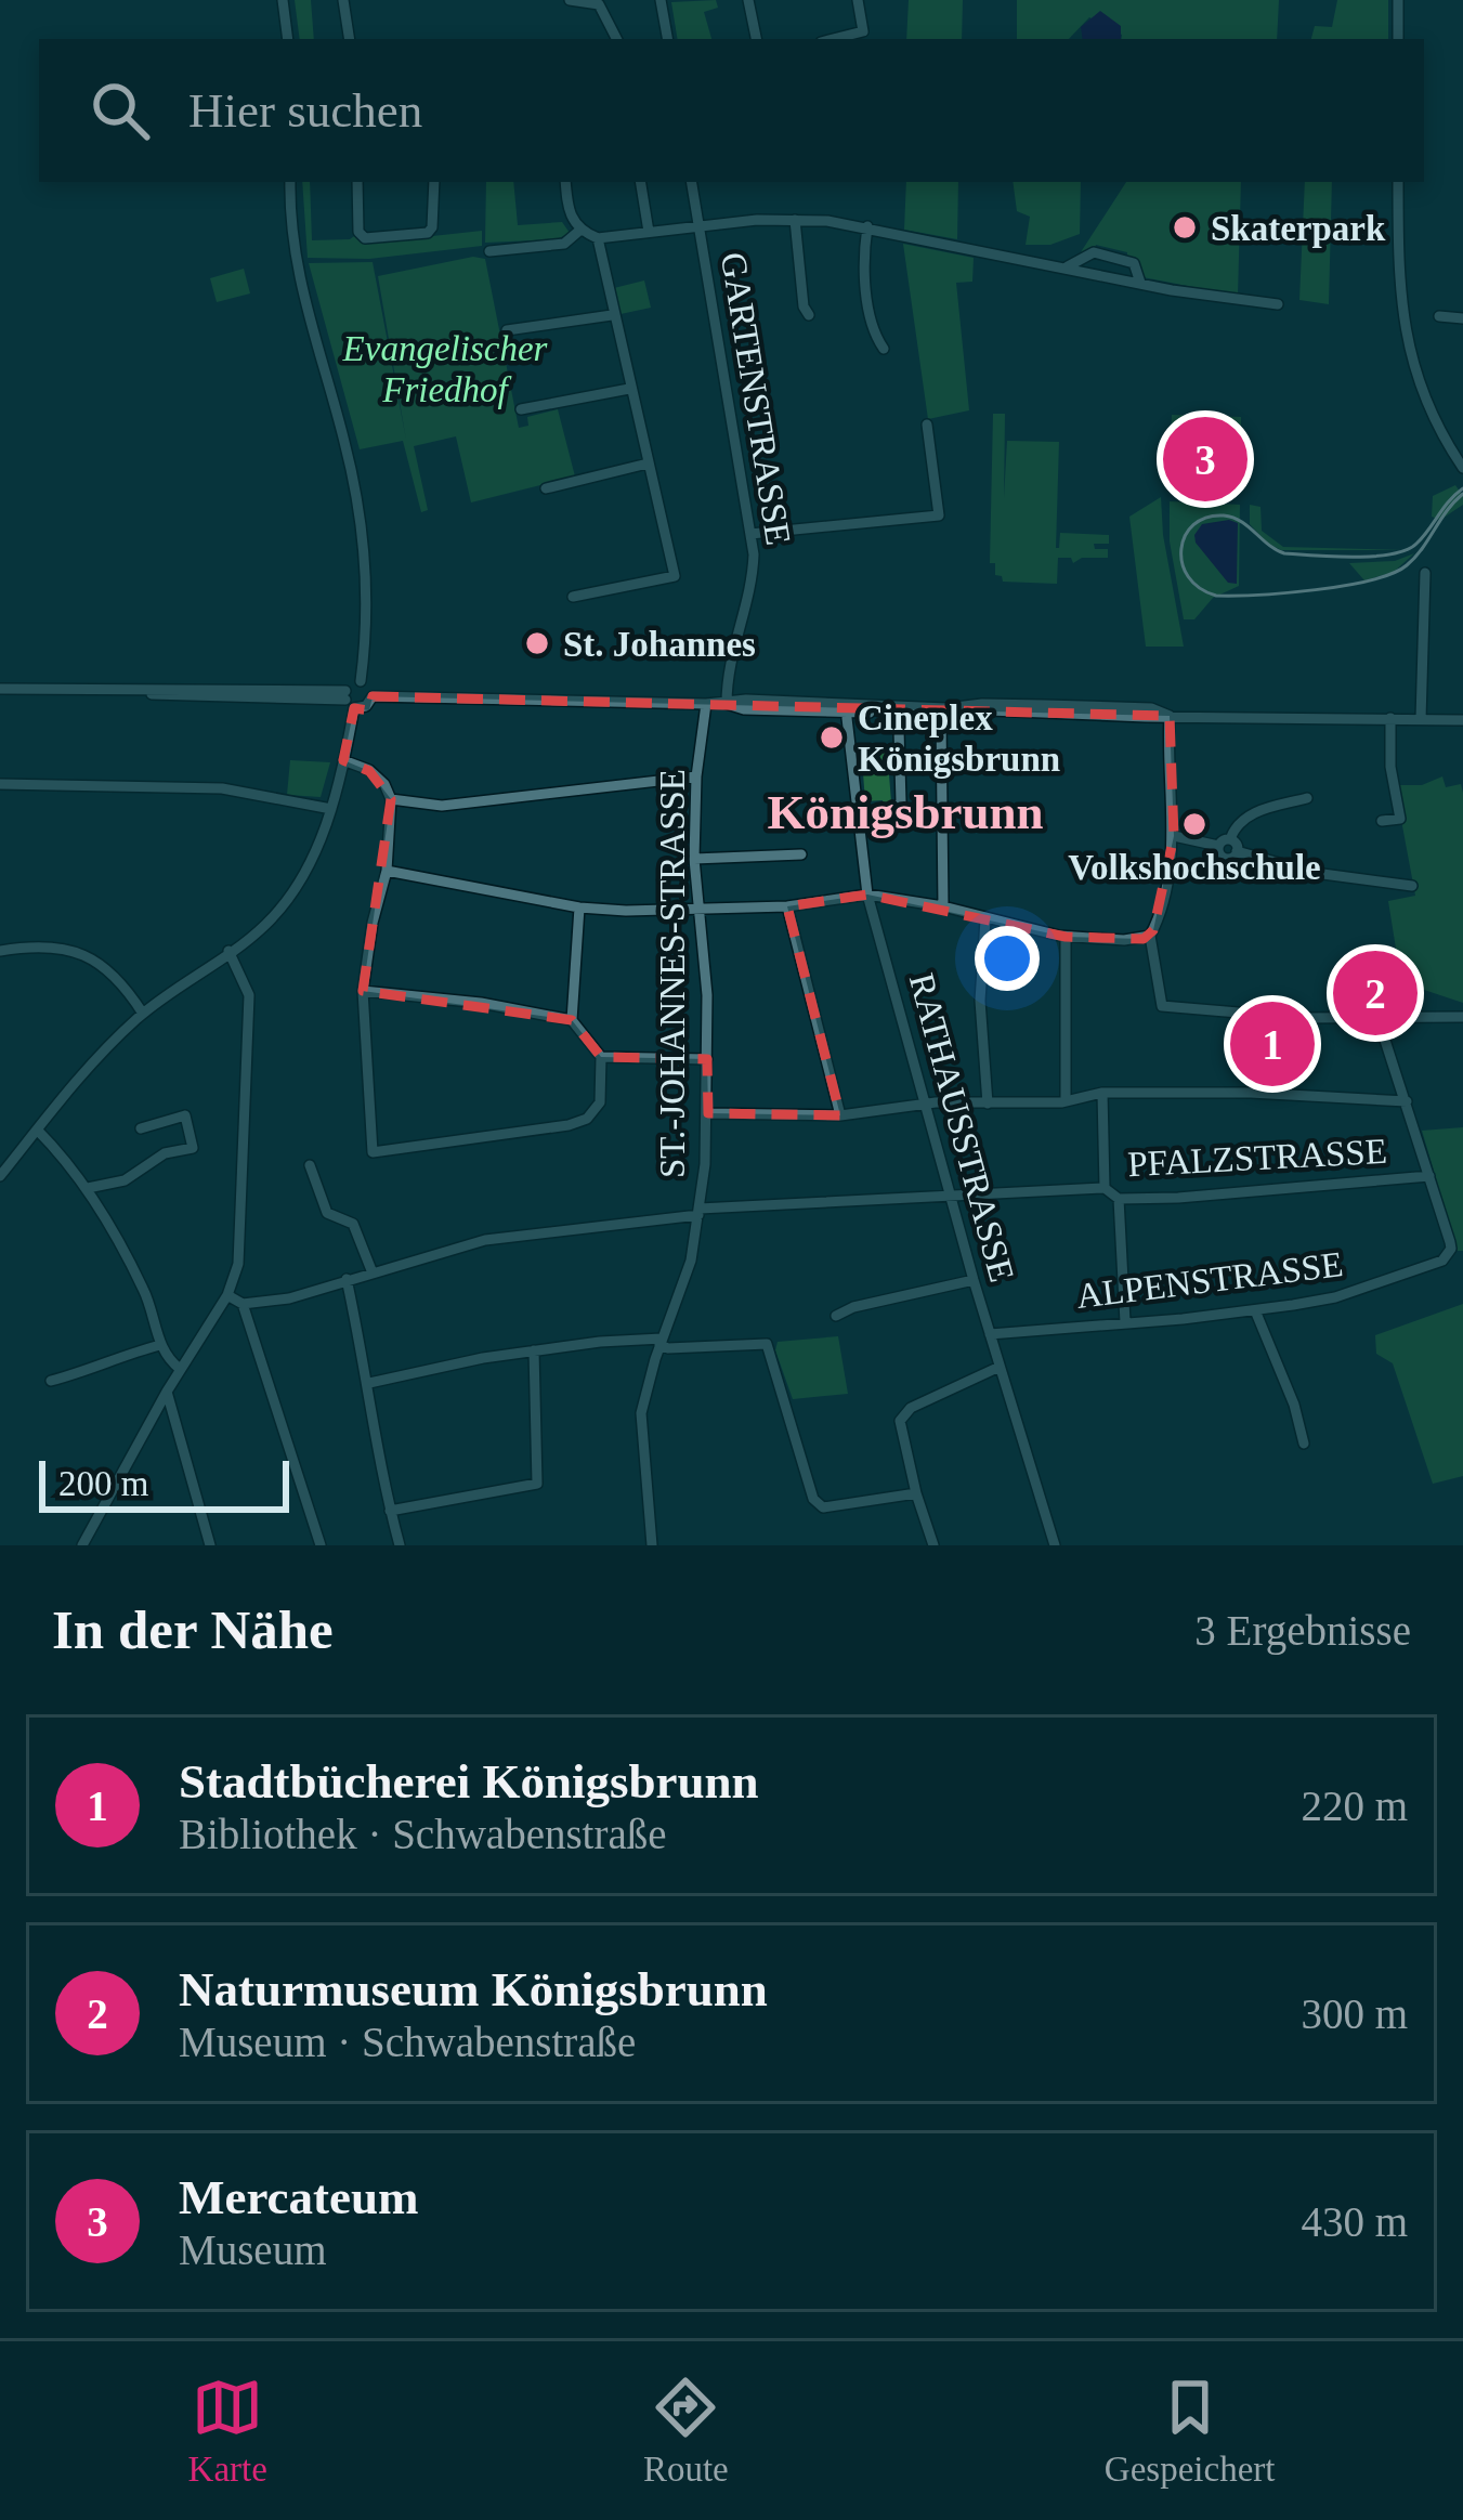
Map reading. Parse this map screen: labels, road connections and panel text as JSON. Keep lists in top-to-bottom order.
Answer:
{
  "streets": {
    "street": [
      "GARTENSTRASSE",
      "ST.-JOHANNES-STRASSE",
      "RATHAUSSTRASSE",
      "PFALZSTRASSE",
      "ALPENSTRASSE"
    ]
  },
  "crossings": [
    ["ST.-JOHANNES-STRASSE", "PFALZSTRASSE"],
    ["RATHAUSSTRASSE", "PFALZSTRASSE"],
    ["RATHAUSSTRASSE", "ALPENSTRASSE"],
    ["PFALZSTRASSE", "ALPENSTRASSE"]
  ],
  "districts": ["Königsbrunn"],
  "parks": ["Evangelischer Friedhof"],
  "places": [
    "Skaterpark",
    "St. Johannes",
    "Cineplex Königsbrunn",
    "Volkshochschule"
  ],
  "scale_bar": "200 m",
  "page": {
    "search": "Hier suchen",
    "pins": ["3", "2", "1"],
    "scale": "200 m",
    "heading": ["In der Nähe", "3 Ergebnisse"],
    "list": [
      {
        "mark": "1",
        "name": "Stadtbücherei Königsbrunn",
        "note": "Bibliothek · Schwabenstraße",
        "value": "220 m"
      },
      {
        "mark": "2",
        "name": "Naturmuseum Königsbrunn",
        "note": "Museum · Schwabenstraße",
        "value": "300 m"
      },
      {
        "mark": "3",
        "name": "Mercateum",
        "note": "Museum",
        "value": "430 m"
      }
    ],
    "nav": ["Karte", "Route", "Gespeichert"]
  }
}
